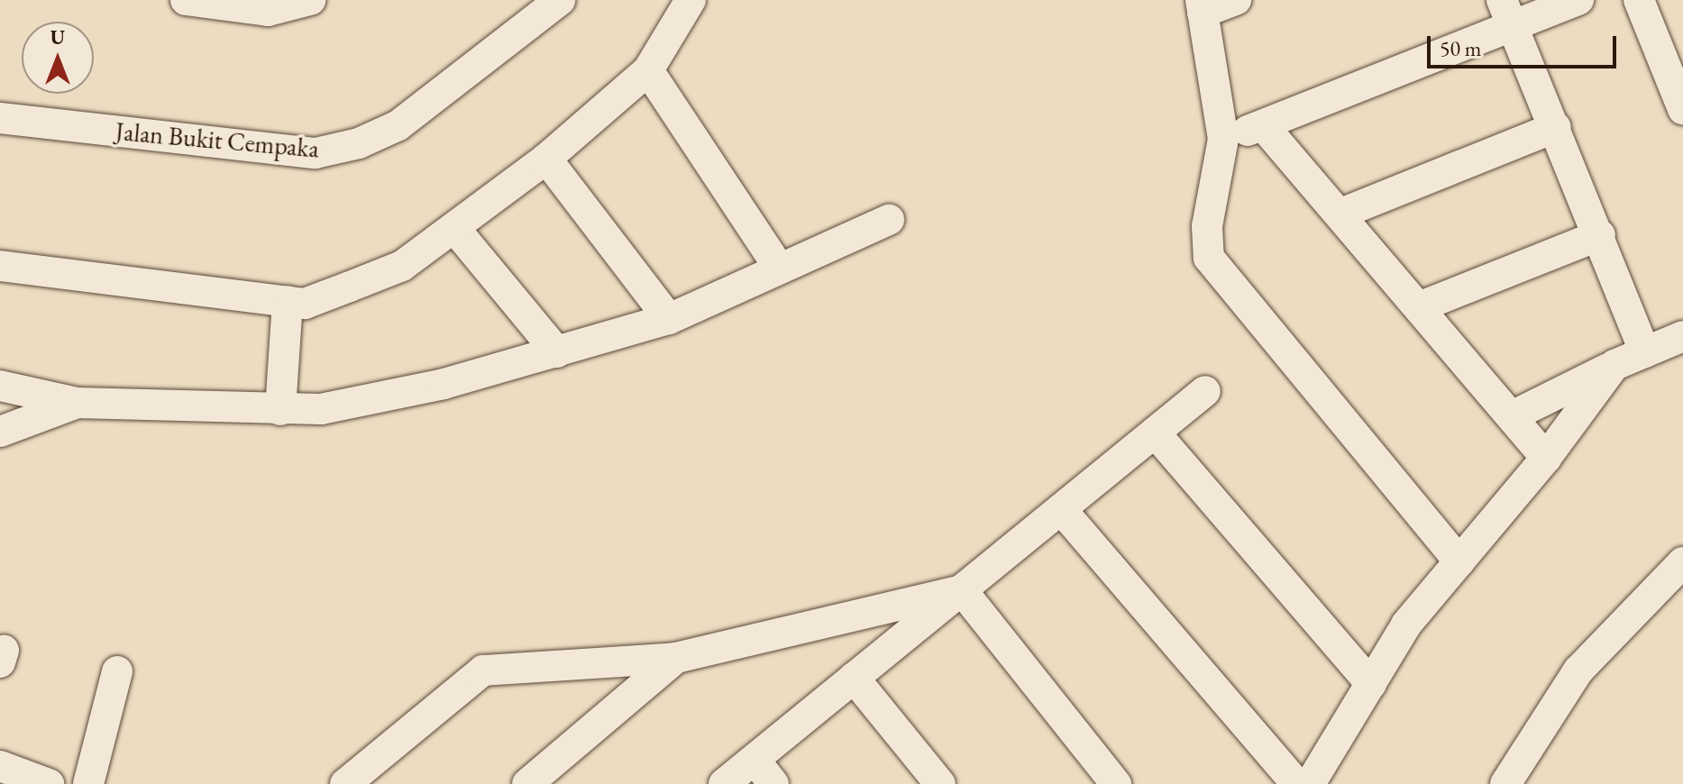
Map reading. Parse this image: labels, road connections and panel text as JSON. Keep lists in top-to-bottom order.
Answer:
{
  "streets": {
    "street": ["Jalan Bukit Cempaka"]
  },
  "scale_bar": "50 m",
  "north": "top"
}
